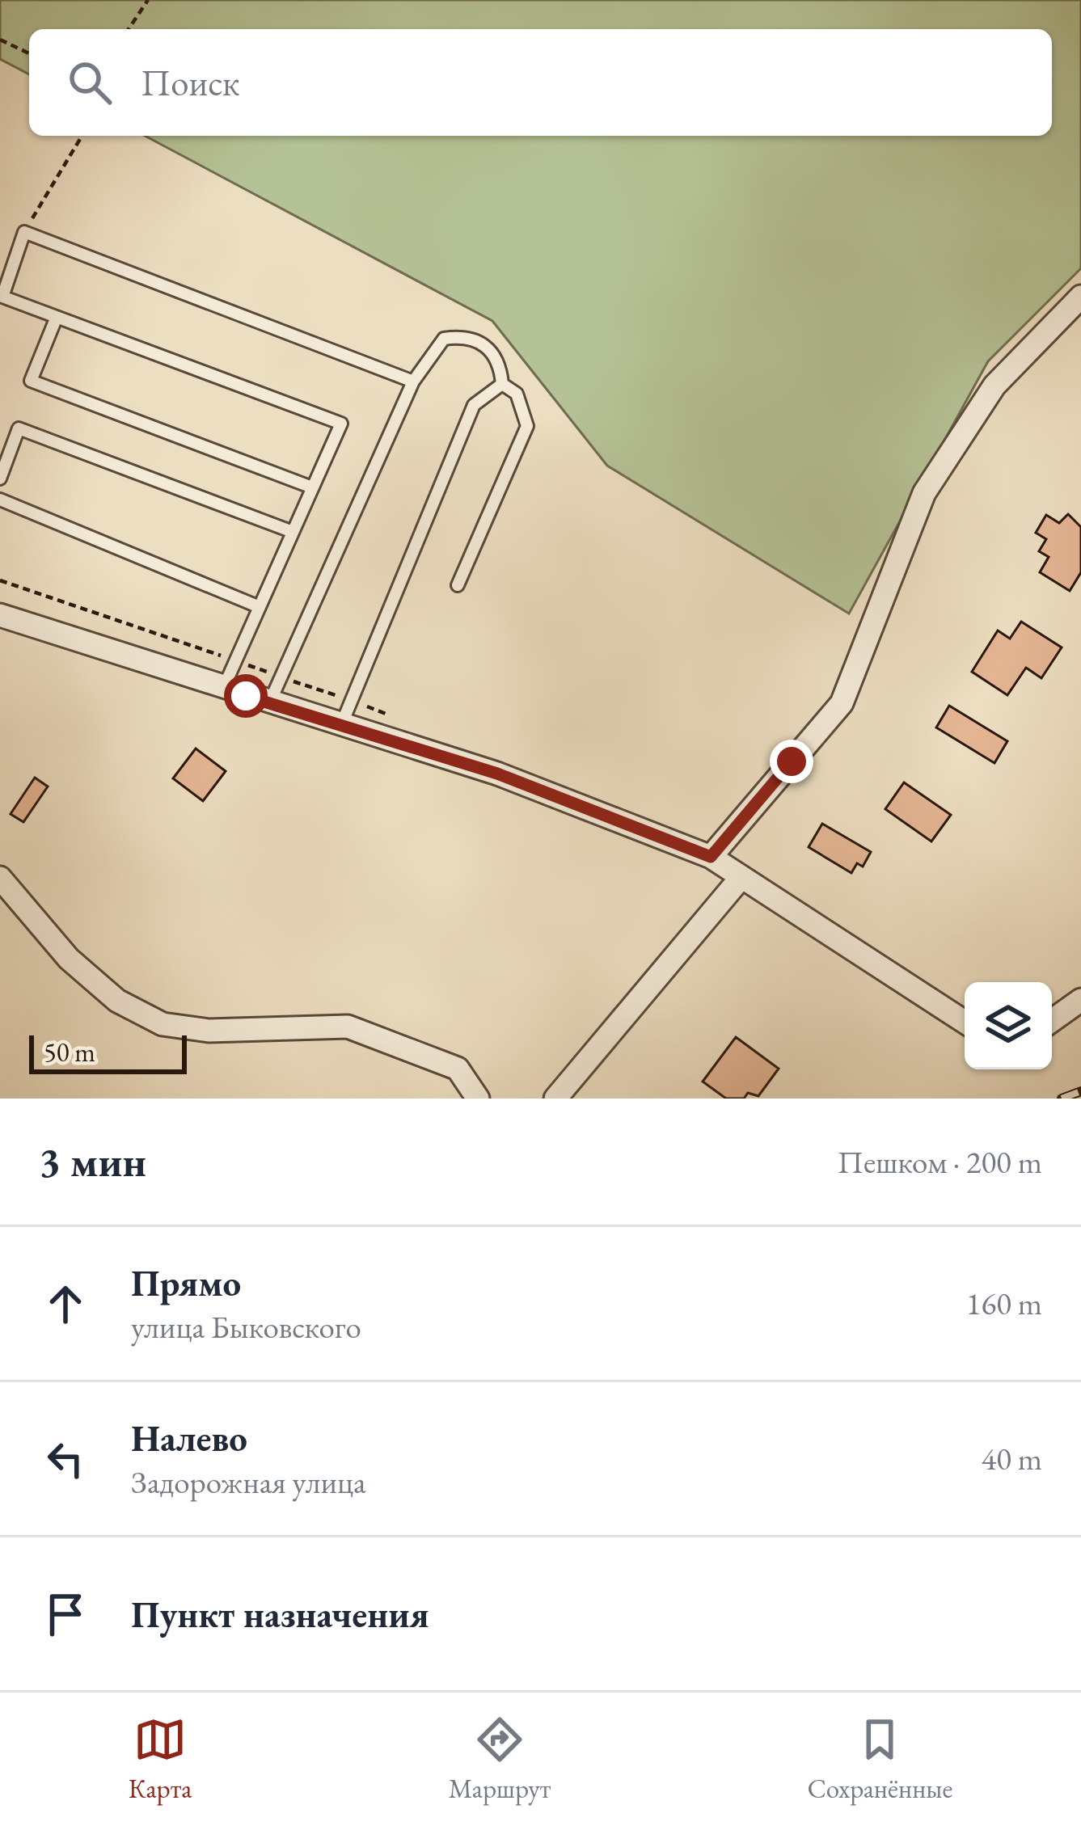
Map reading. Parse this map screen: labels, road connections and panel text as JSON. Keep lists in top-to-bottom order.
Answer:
{
  "scale_bar": "50 m",
  "page": {
    "search": "Поиск",
    "scale": "50 m",
    "heading": ["3 мин", "Пешком · 200 m"],
    "list": [
      ["Прямо", "улица Быковского", "160 m"],
      ["Налево", "Задорожная улица", "40 m"],
      "Пункт назначения"
    ],
    "nav": ["Карта", "Маршрут", "Сохранённые"]
  }
}
